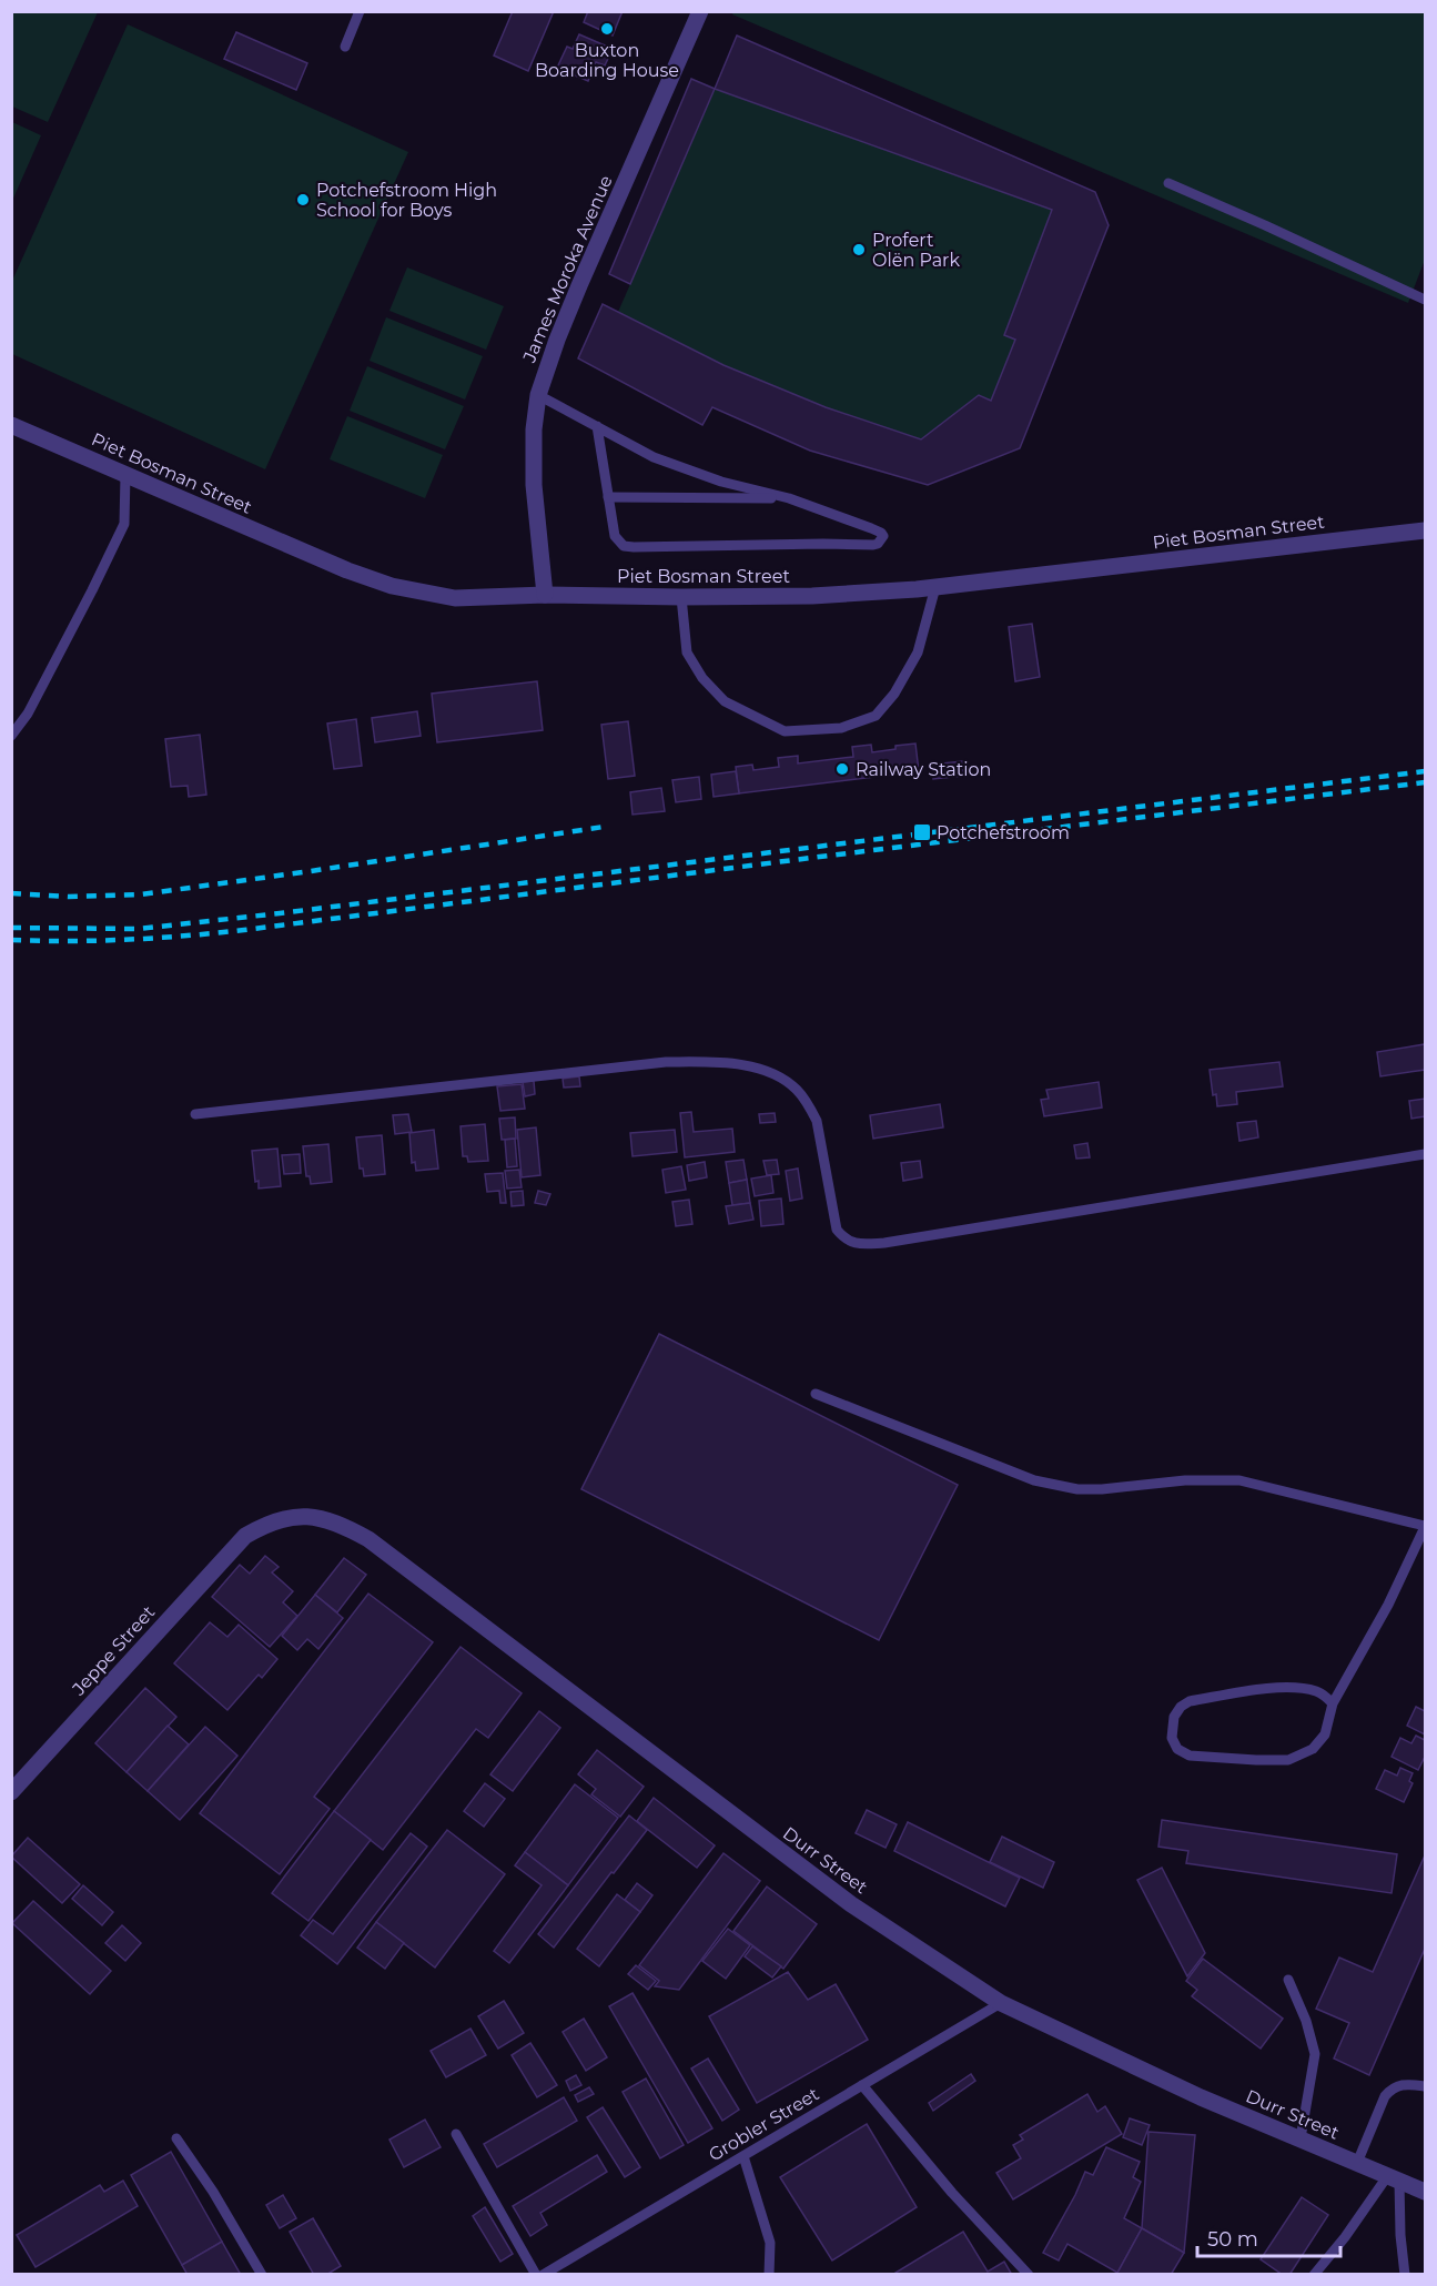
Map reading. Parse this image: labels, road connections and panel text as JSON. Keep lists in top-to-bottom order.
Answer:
{
  "streets": {
    "street": [
      "James Moroka Avenue",
      "Piet Bosman Street",
      "Jeppe Street",
      "Durr Street"
    ],
    "lane": ["Grobler Street"]
  },
  "crossings": [
    ["James Moroka Avenue", "Piet Bosman Street"],
    ["Jeppe Street", "Durr Street"],
    ["Durr Street", "Grobler Street"]
  ],
  "places": {
    "other": [
      "Buxton Boarding House",
      "Potchefstroom High School for Boys",
      "Profert Olën Park",
      "Railway Station"
    ],
    "transit": ["Potchefstroom"]
  },
  "scale_bar": "50 m"
}
